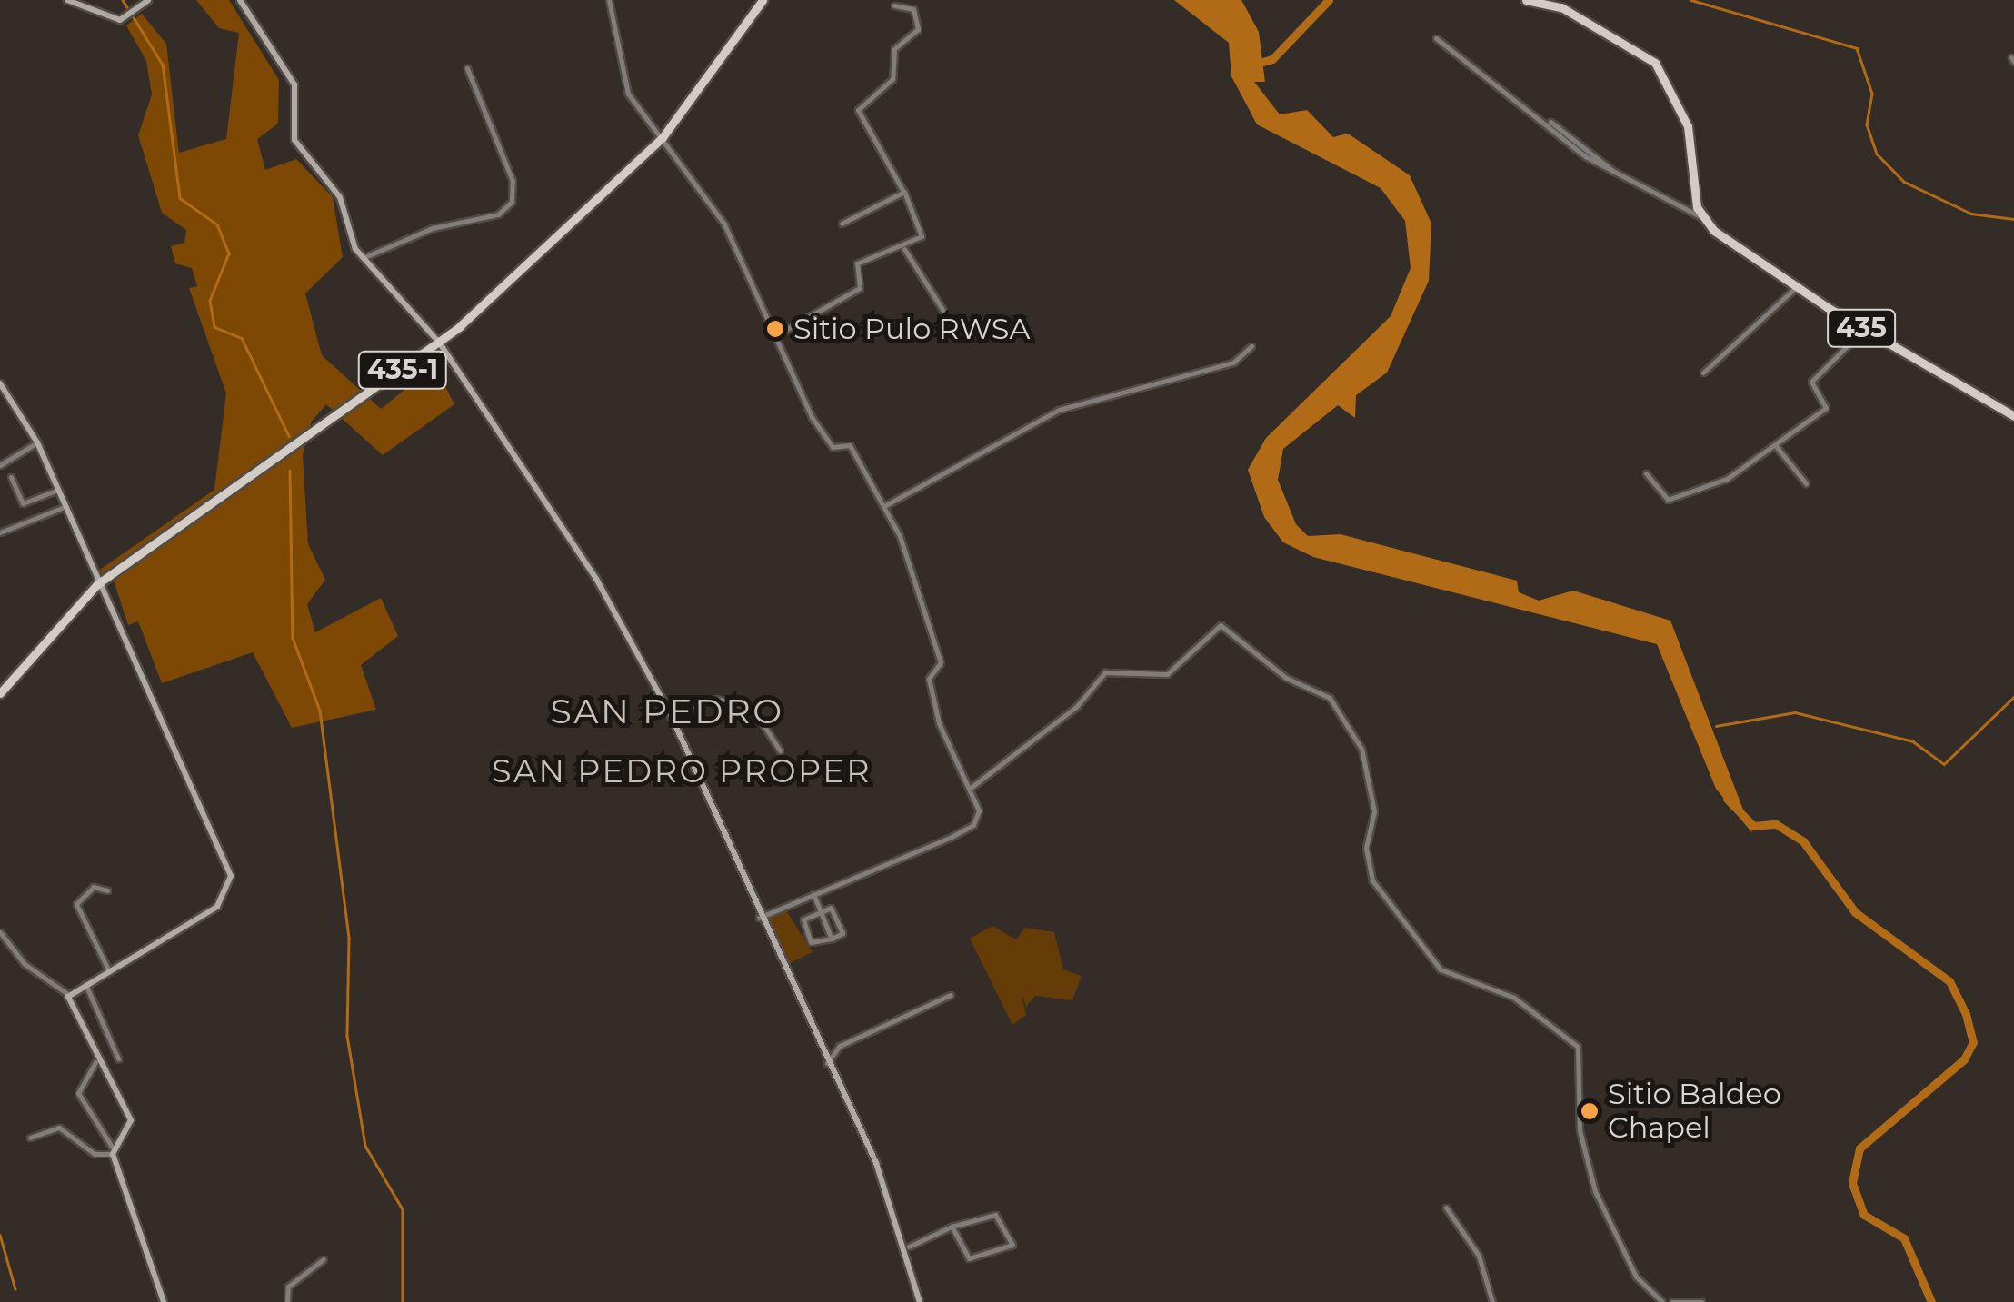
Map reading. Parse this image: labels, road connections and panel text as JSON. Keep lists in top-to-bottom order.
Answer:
{
  "streets": {
    "main road": ["435", "435-1"]
  },
  "districts": ["SAN PEDRO", "SAN PEDRO PROPER"],
  "places": ["Sitio Pulo RWSA", "Sitio Baldeo Chapel"]
}
